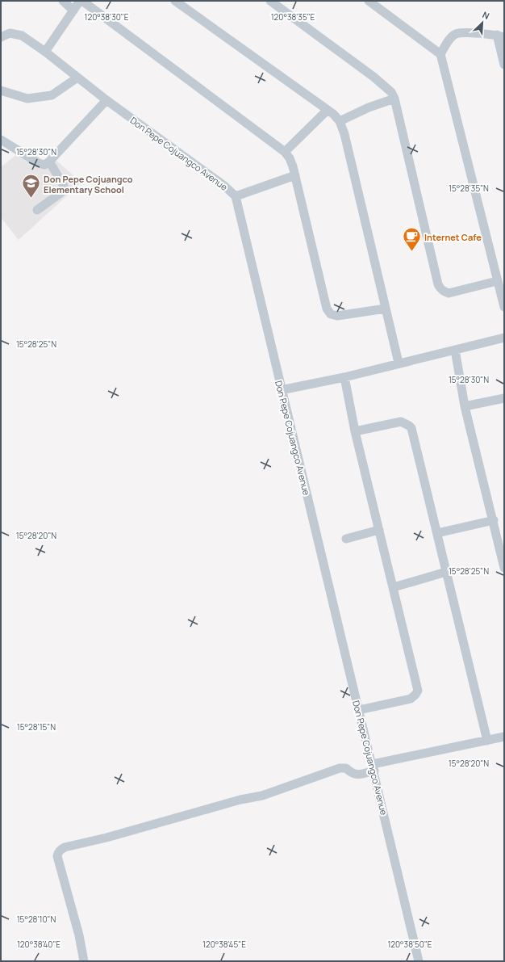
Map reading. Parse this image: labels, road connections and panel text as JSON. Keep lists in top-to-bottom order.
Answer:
{
  "streets": {
    "street": ["Don Pepe Cojuangco Avenue"]
  },
  "places": {
    "school or university": ["Don Pepe Cojuangco Elementary School"],
    "cafe": ["Internet Cafe"]
  },
  "north": "top right",
  "coordinates": [
    "120°38'30\"E",
    "120°38'35\"E",
    "15°28'30\"N",
    "15°28'35\"N",
    "15°28'25\"N",
    "15°28'20\"N",
    "15°28'15\"N",
    "15°28'10\"N",
    "120°38'40\"E",
    "120°38'45\"E",
    "120°38'50\"E"
  ]
}
